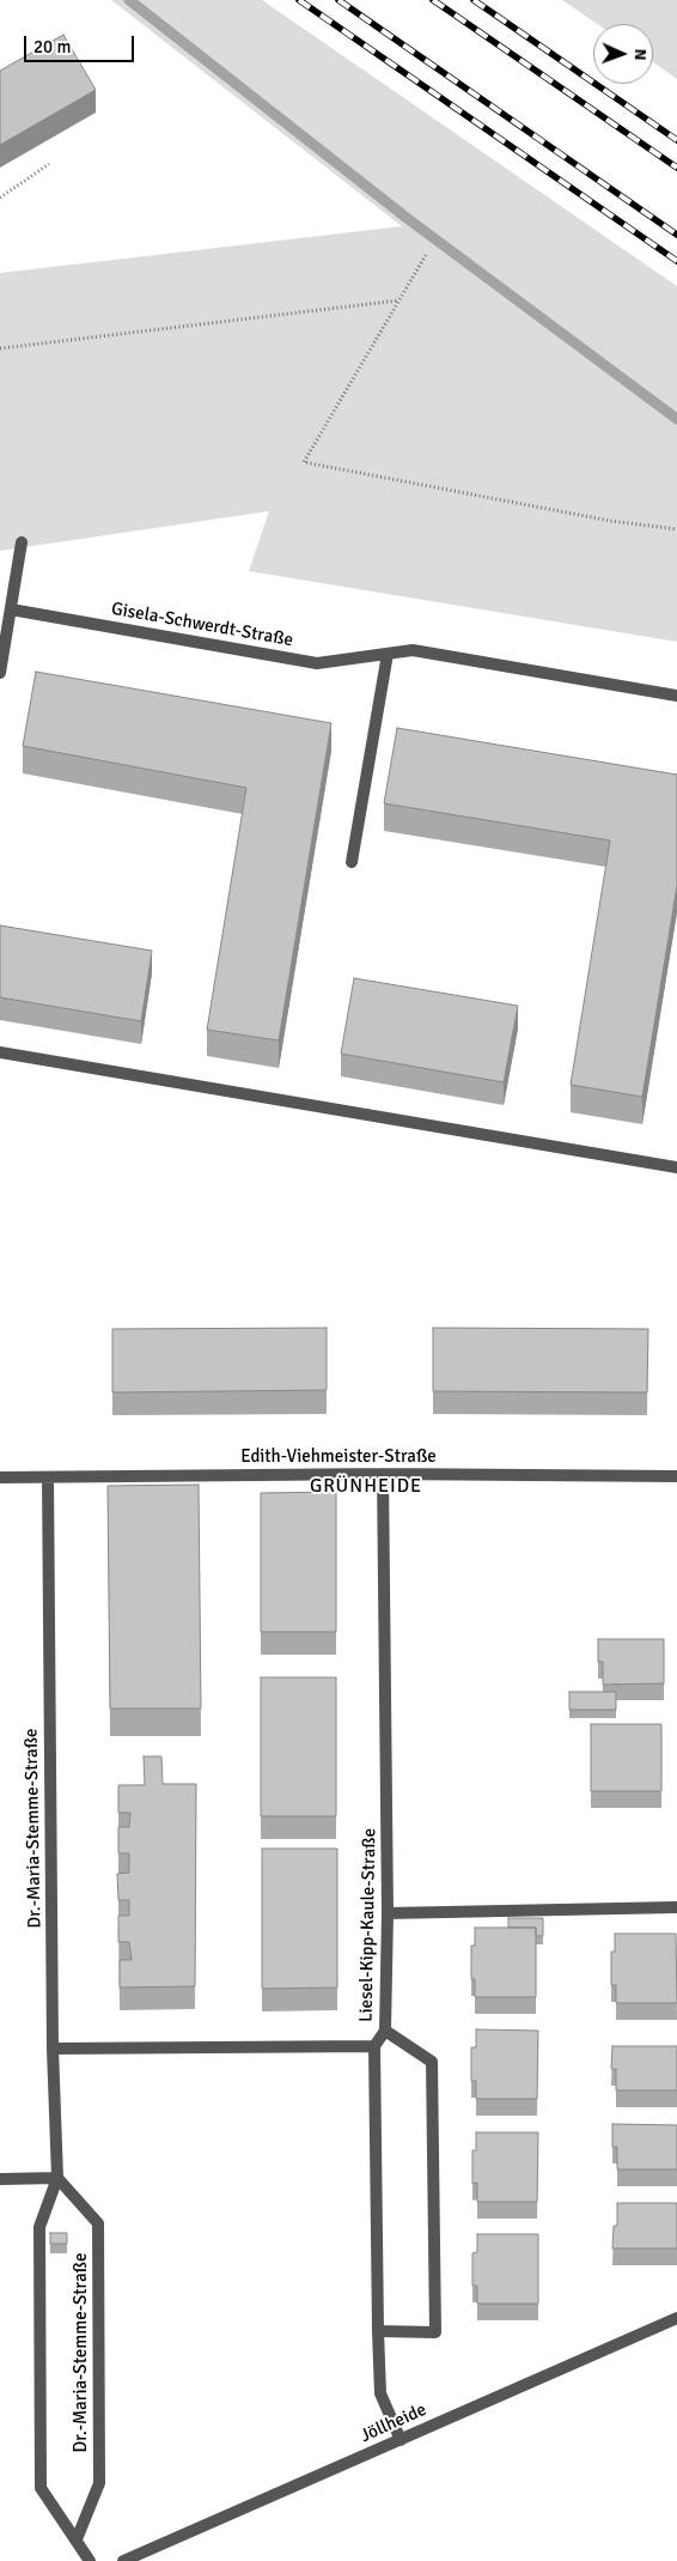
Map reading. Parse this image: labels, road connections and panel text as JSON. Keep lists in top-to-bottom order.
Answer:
{
  "streets": {
    "street": [
      "Gisela-Schwerdt-Straße",
      "Edith-Viehmeister-Straße",
      "Dr.-Maria-Stemme-Straße",
      "Liesel-Kipp-Kaule-Straße",
      "Jöllheide"
    ]
  },
  "crossings": [
    ["Edith-Viehmeister-Straße", "Dr.-Maria-Stemme-Straße"],
    ["Edith-Viehmeister-Straße", "Liesel-Kipp-Kaule-Straße"],
    ["Liesel-Kipp-Kaule-Straße", "Jöllheide"]
  ],
  "districts": ["GRÜNHEIDE"],
  "scale_bar": "20 m",
  "north": "right"
}
